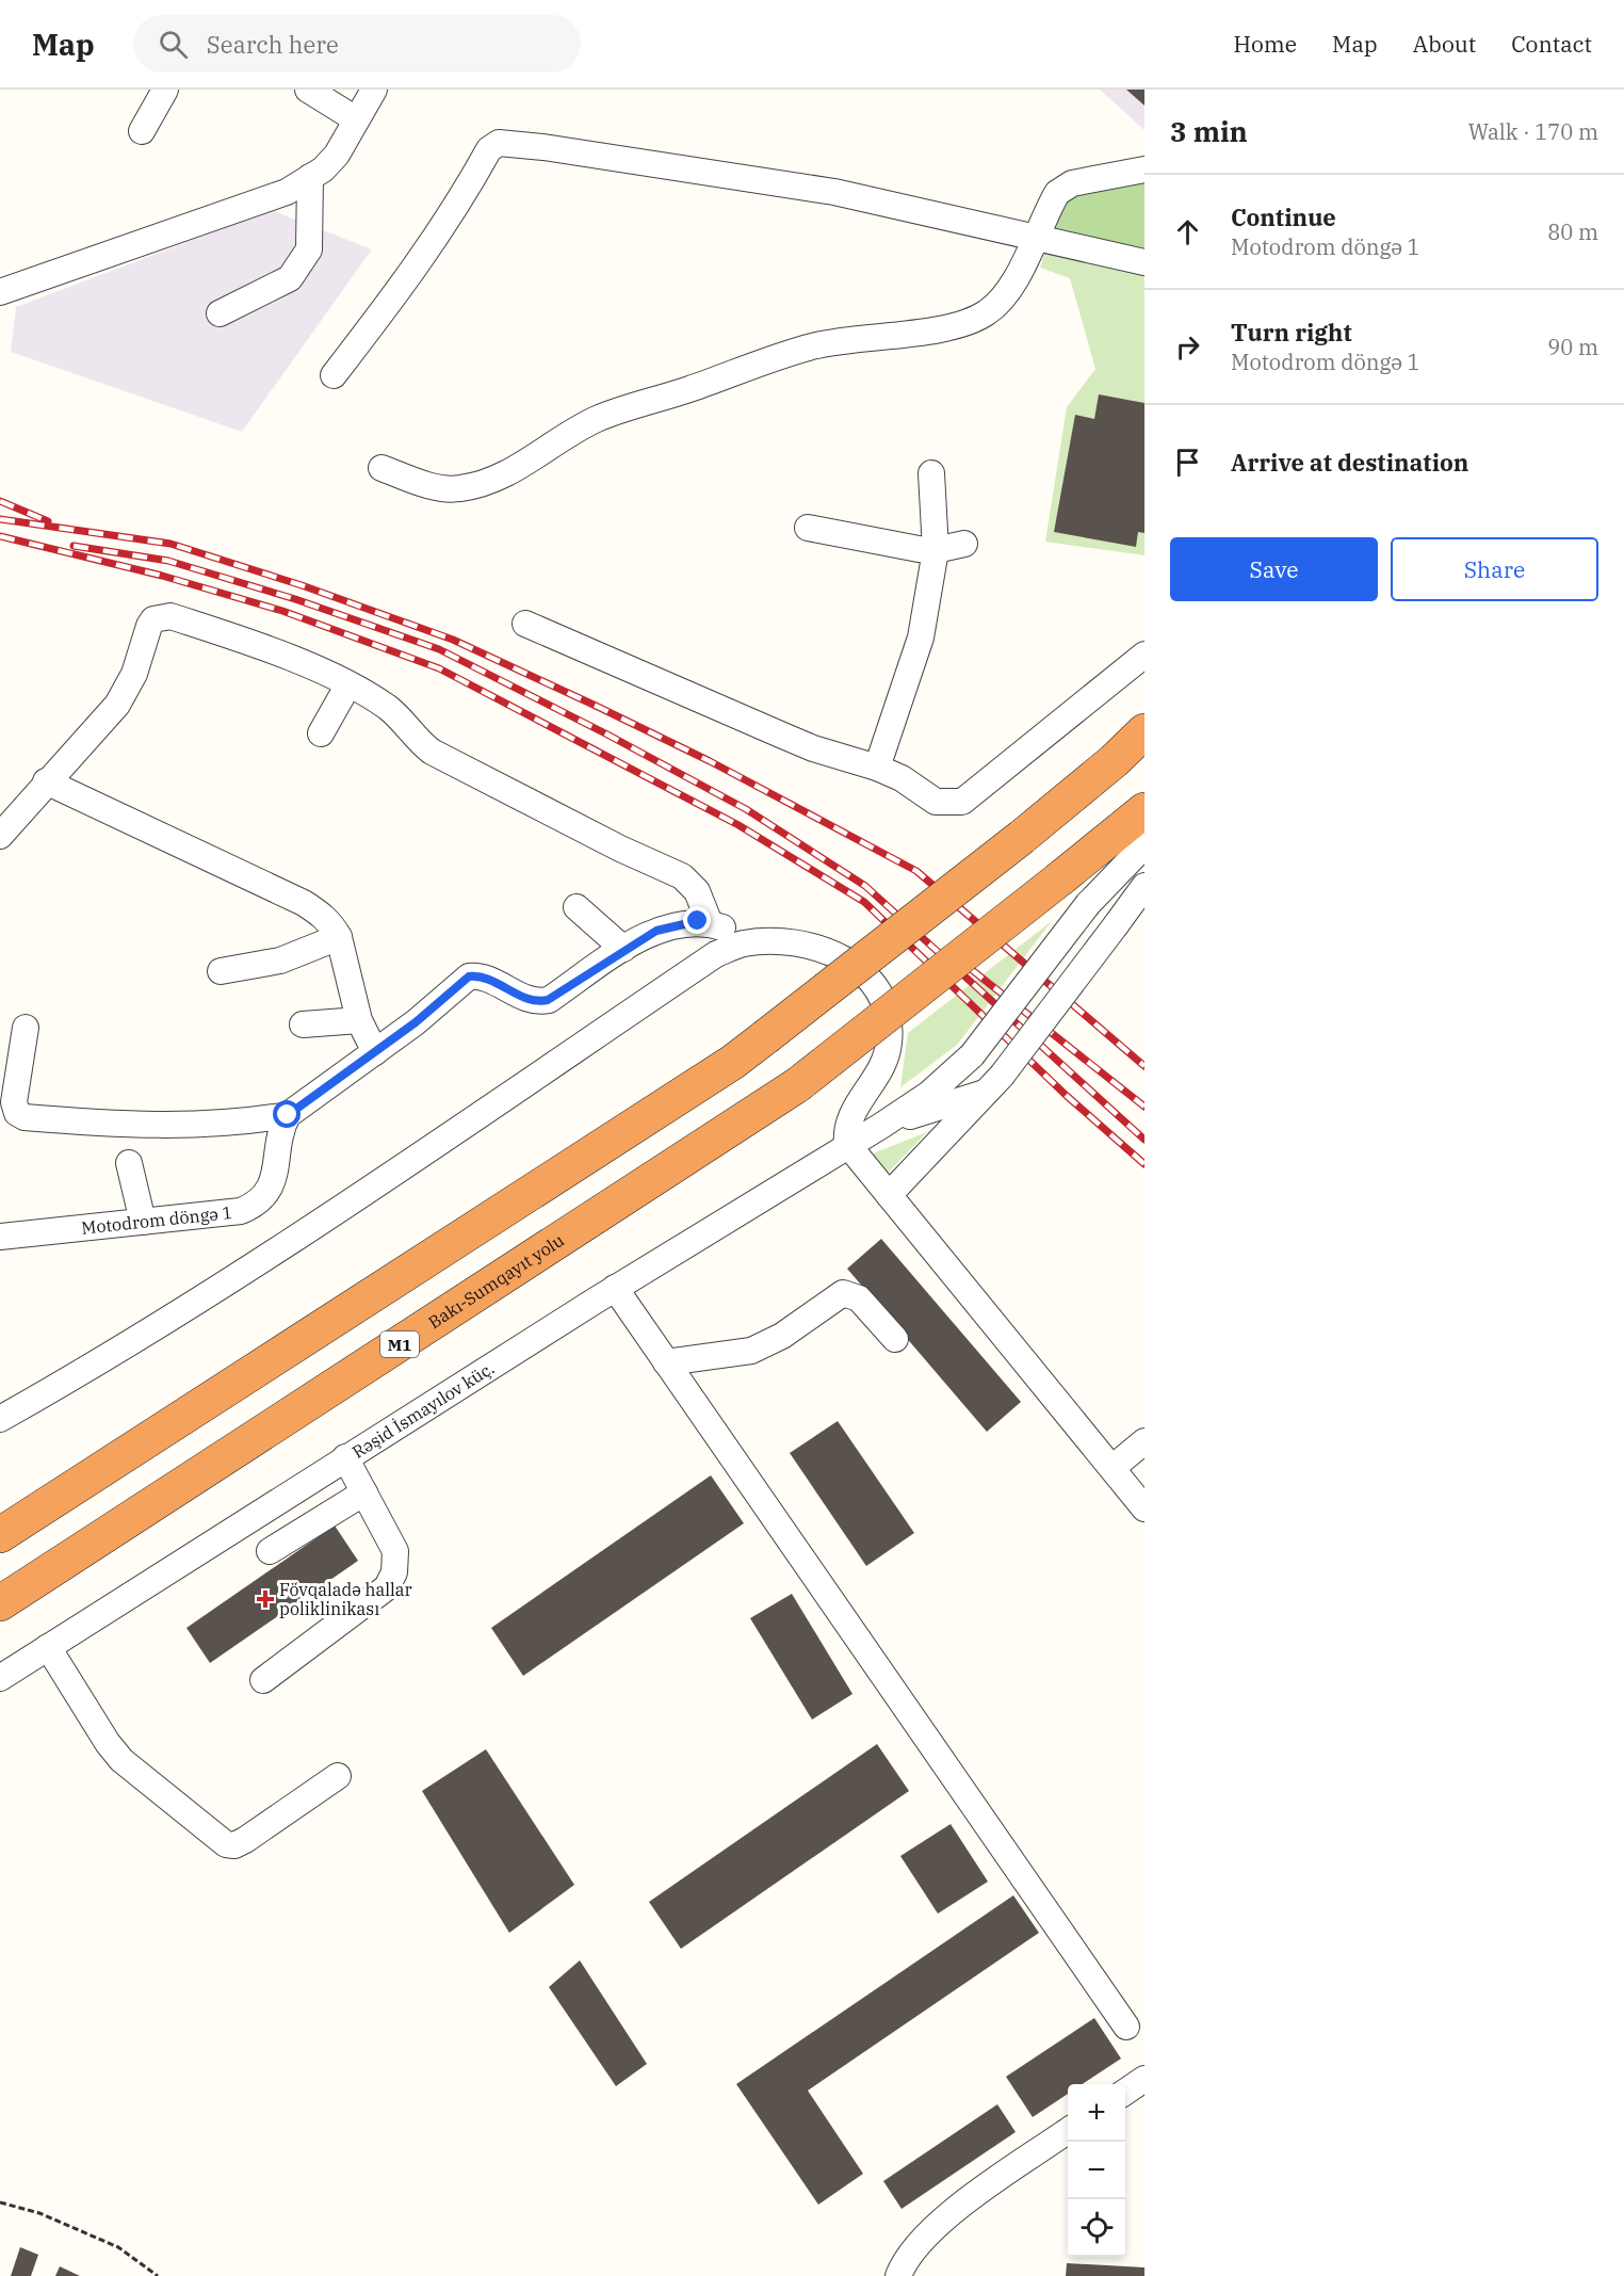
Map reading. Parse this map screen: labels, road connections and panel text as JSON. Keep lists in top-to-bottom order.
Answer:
{
  "streets": {
    "highway": ["Bakı-Sumqayıt yolu", "M1"],
    "street": ["Motodrom döngə 1", "Rəşid İsmayılov küç."]
  },
  "places": {
    "health": ["Fövqaladə hallar poliklinikası"]
  },
  "page": {
    "header": "Map",
    "search": "Search here",
    "nav": [
      "Home",
      "Map",
      "About",
      "Contact"
    ],
    "heading": ["3 min", "Walk · 170 m"],
    "list": [
      ["Continue", "Motodrom döngə 1", "80 m"],
      ["Turn right", "Motodrom döngə 1", "90 m"],
      "Arrive at destination"
    ],
    "buttons": ["Save", "Share"],
    "map_buttons": ["+", "−"]
  }
}
